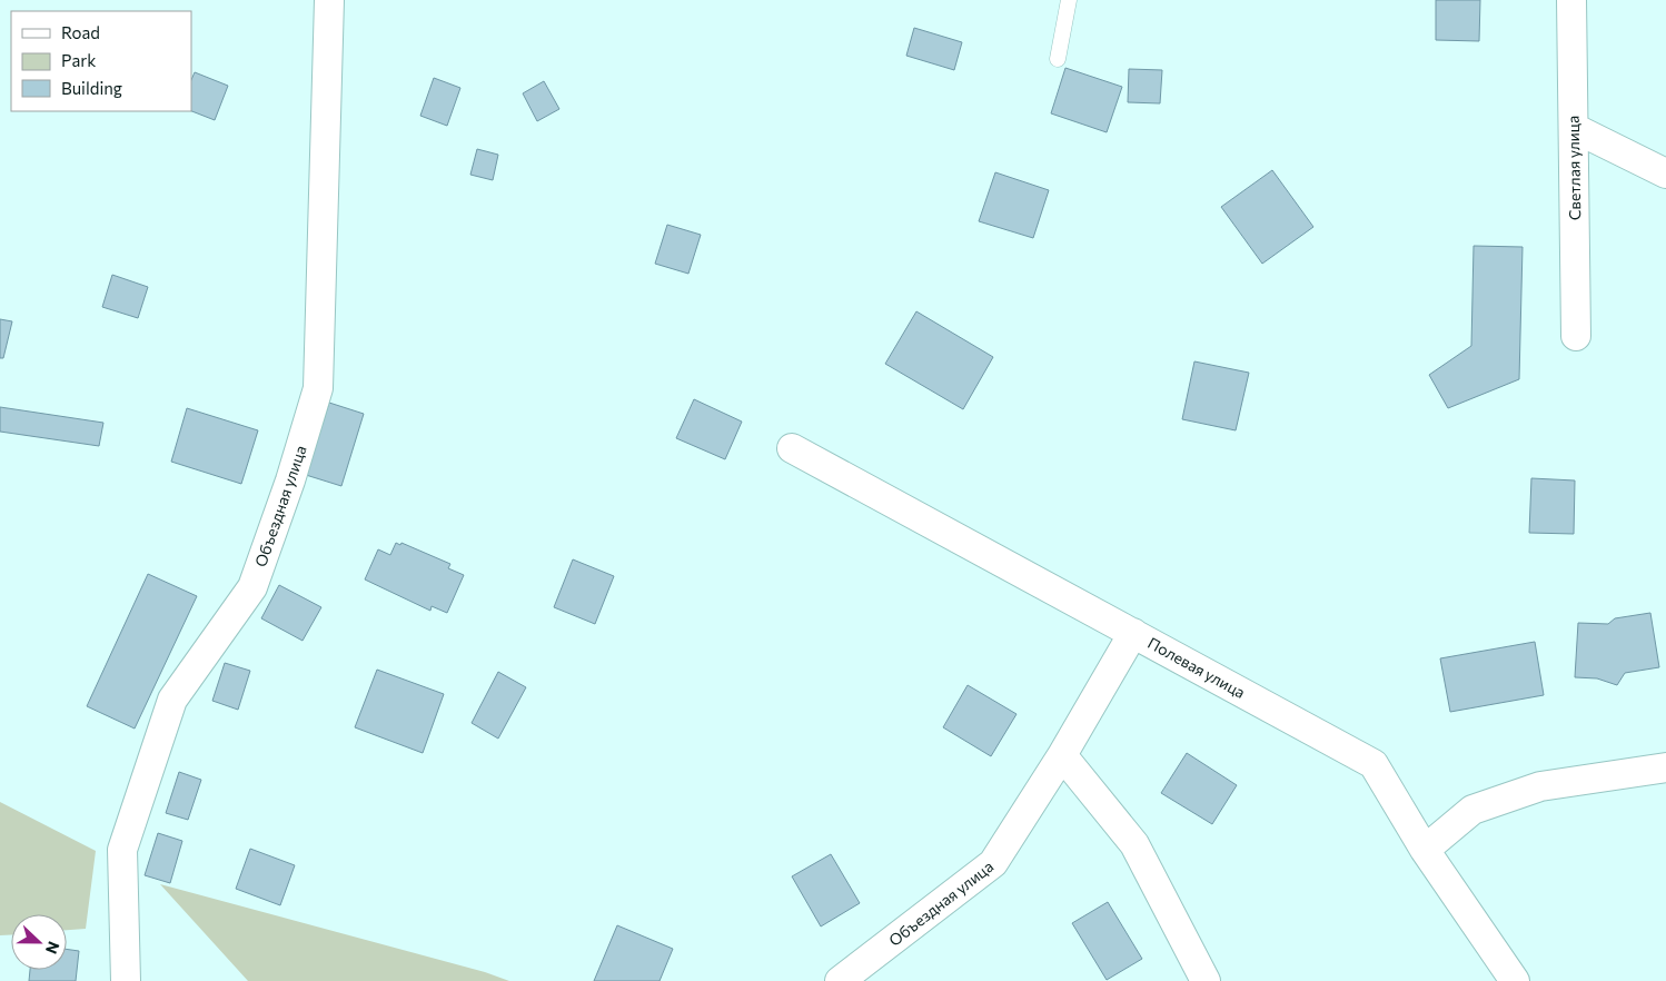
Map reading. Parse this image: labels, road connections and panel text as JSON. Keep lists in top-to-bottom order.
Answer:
{
  "streets": {
    "street": ["Светлая улица", "Объездная улица", "Полевая улица"]
  },
  "crossings": [
    ["Объездная улица", "Полевая улица"]
  ],
  "legend": ["Road", "Park", "Building"],
  "north": "right"
}
